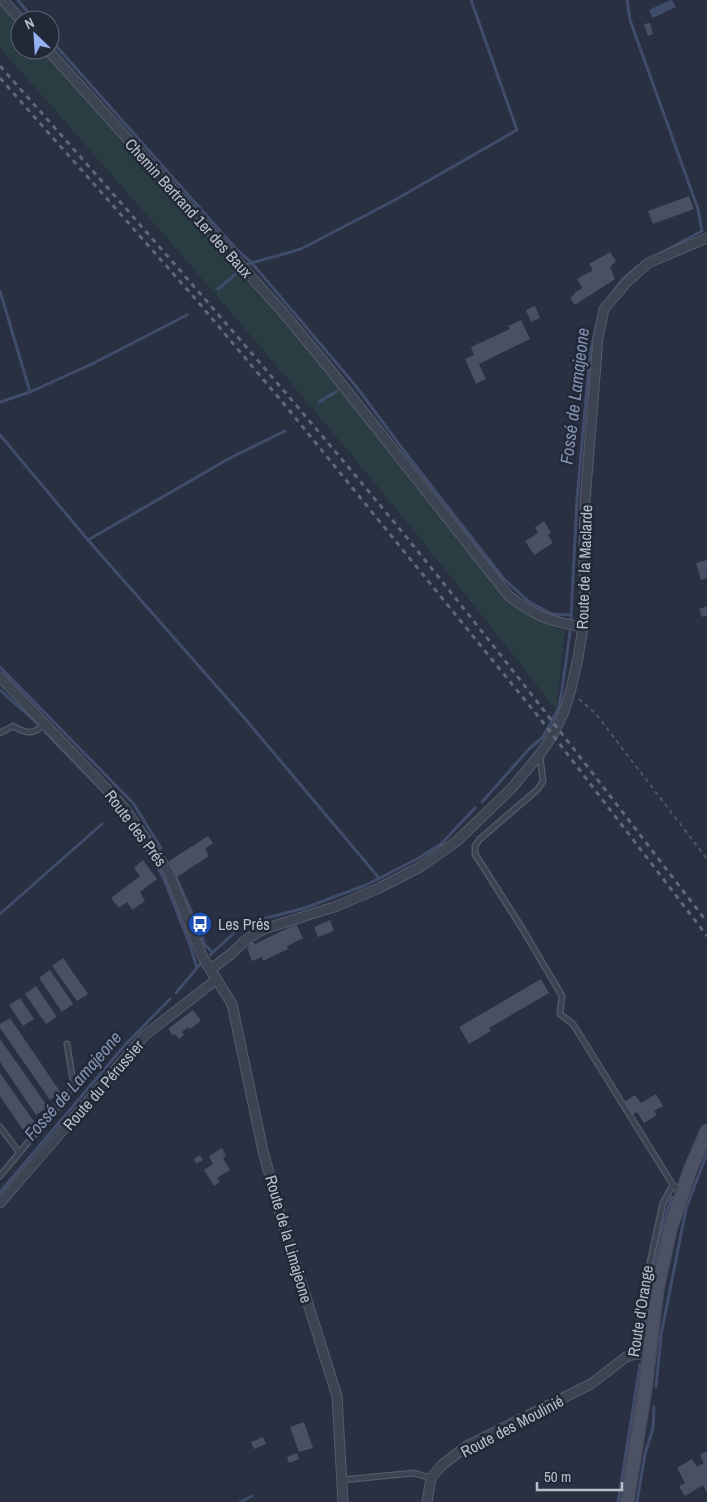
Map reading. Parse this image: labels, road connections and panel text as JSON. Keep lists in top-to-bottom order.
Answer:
{
  "streets": {
    "street": [
      "Chemin Bertrand 1er des Baux",
      "Route de la Maclarde",
      "Route des Prés",
      "Route du Pérussier",
      "Route de la Limajeone",
      "Route d'Orange",
      "Route des Moulinié"
    ]
  },
  "crossings": [
    ["Chemin Bertrand 1er des Baux", "Route de la Maclarde"],
    ["Route de la Maclarde", "Route des Prés"],
    ["Route des Prés", "Route du Pérussier"],
    ["Route des Prés", "Route de la Limajeone"],
    ["Route du Pérussier", "Route de la Limajeone"]
  ],
  "water": ["Fossé de Lamajeone"],
  "places": {
    "bus stop": ["Les Prés"]
  },
  "scale_bar": "50 m",
  "north": "top left"
}
